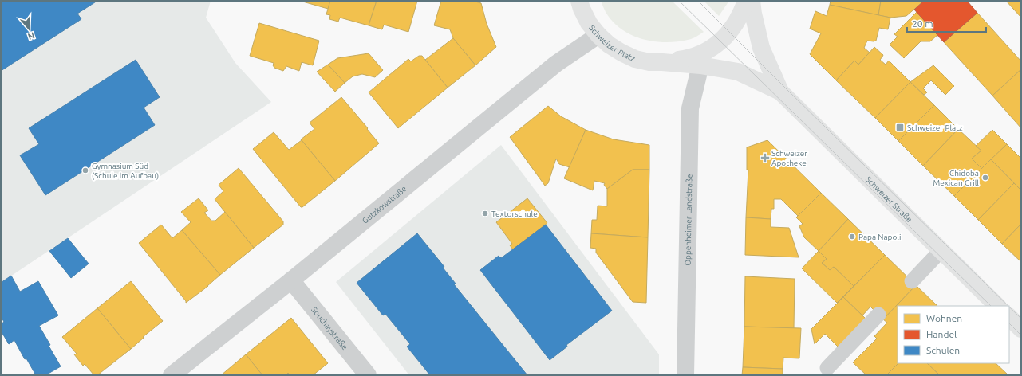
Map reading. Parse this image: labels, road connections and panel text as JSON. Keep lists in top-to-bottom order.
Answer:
{
  "streets": {
    "street": [
      "Schweizer Platz",
      "Schweizer Straße",
      "Gutzkowstraße",
      "Oppenheimer Landstraße",
      "Souchaystraße"
    ]
  },
  "crossings": [
    ["Schweizer Platz", "Schweizer Straße"],
    ["Schweizer Platz", "Gutzkowstraße"],
    ["Schweizer Platz", "Oppenheimer Landstraße"],
    ["Gutzkowstraße", "Souchaystraße"]
  ],
  "places": {
    "transit": ["Schweizer Platz"],
    "health": ["Schweizer Apotheke"],
    "other": [
      "Gymnasium Süd (Schule im Aufbau)",
      "Chidoba Mexican Grill",
      "Textorschule",
      "Papa Napoli"
    ]
  },
  "legend": ["Wohnen", "Handel", "Schulen"],
  "scale_bar": "20 m",
  "north": "bottom"
}
